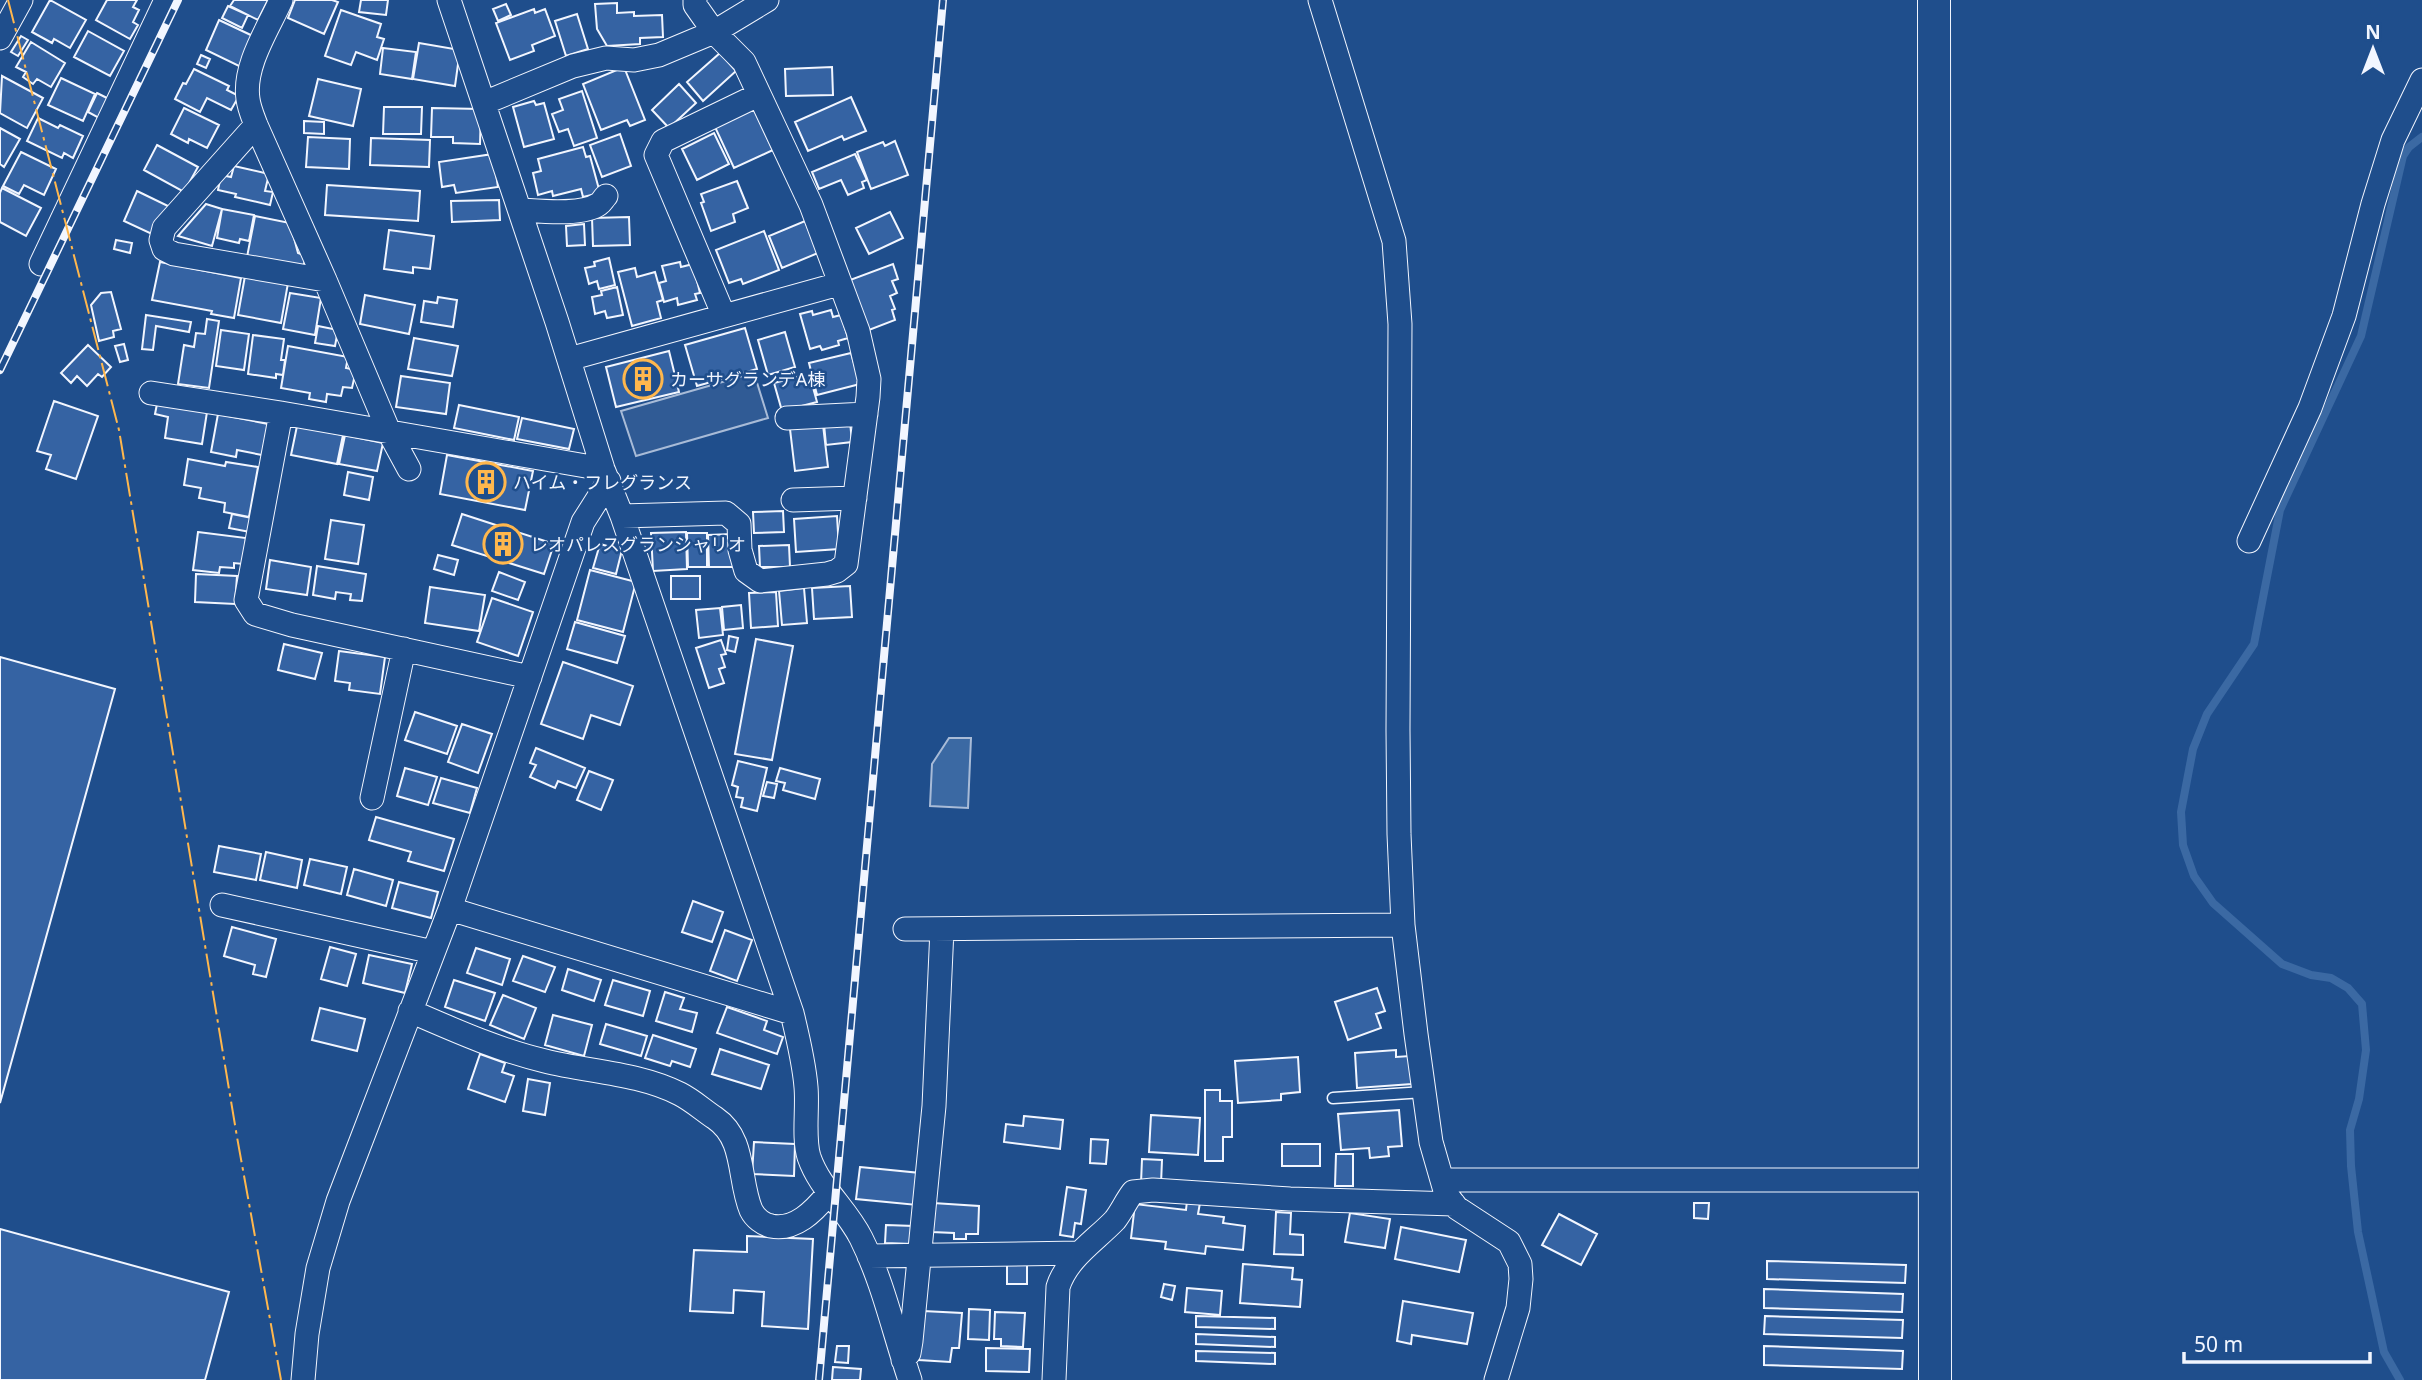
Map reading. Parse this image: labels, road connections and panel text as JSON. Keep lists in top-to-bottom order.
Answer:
{
  "places": {
    "building": ["カーサグランデA棟", "ハイム・フレグランス", "レオパレスグランシャリオ"]
  },
  "scale_bar": "50 m",
  "north": "top"
}
